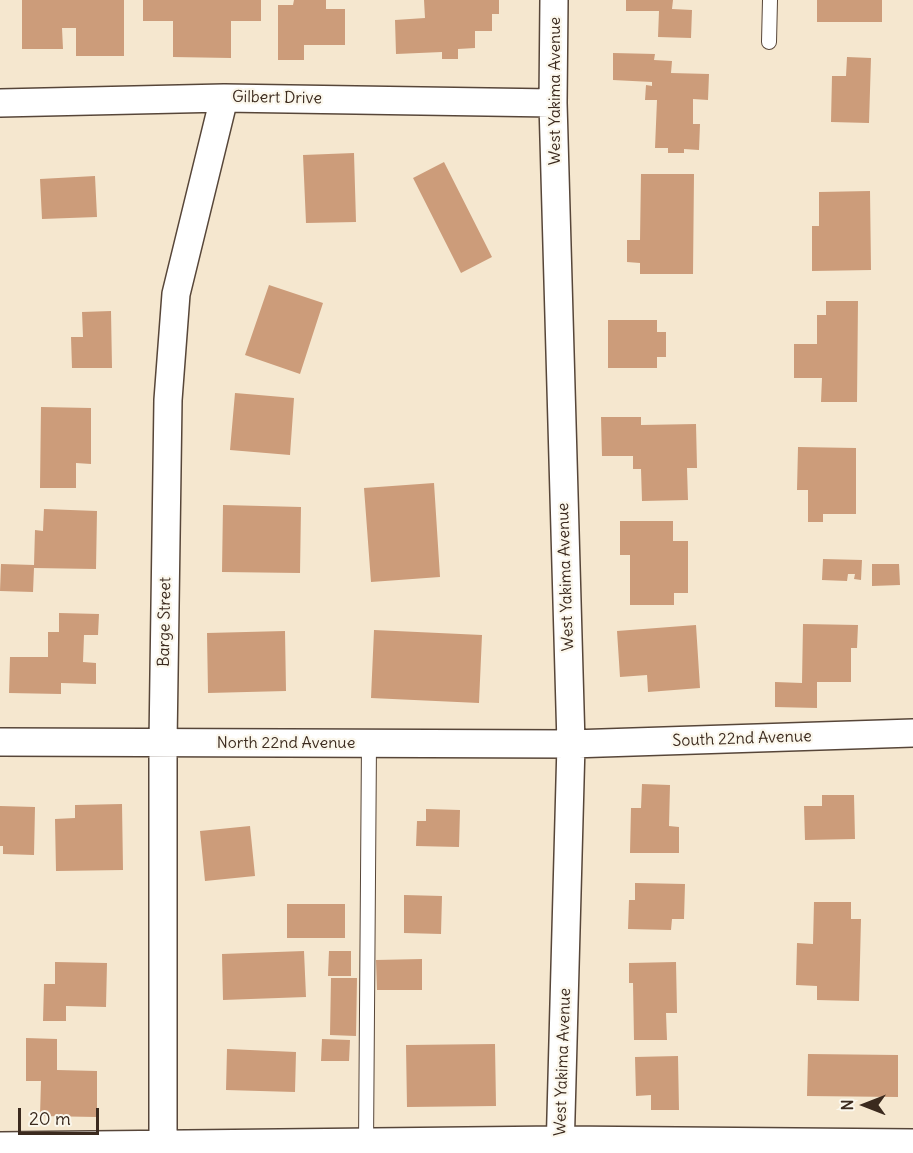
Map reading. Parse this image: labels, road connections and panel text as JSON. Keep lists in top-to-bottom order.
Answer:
{
  "streets": {
    "street": [
      "West Yakima Avenue",
      "Gilbert Drive",
      "Barge Street",
      "South 22nd Avenue",
      "North 22nd Avenue"
    ]
  },
  "crossings": [
    ["West Yakima Avenue", "Gilbert Drive"],
    ["West Yakima Avenue", "South 22nd Avenue"],
    ["West Yakima Avenue", "North 22nd Avenue"],
    ["Gilbert Drive", "Barge Street"],
    ["Barge Street", "North 22nd Avenue"],
    ["South 22nd Avenue", "North 22nd Avenue"]
  ],
  "scale_bar": "20 m",
  "north": "left"
}
